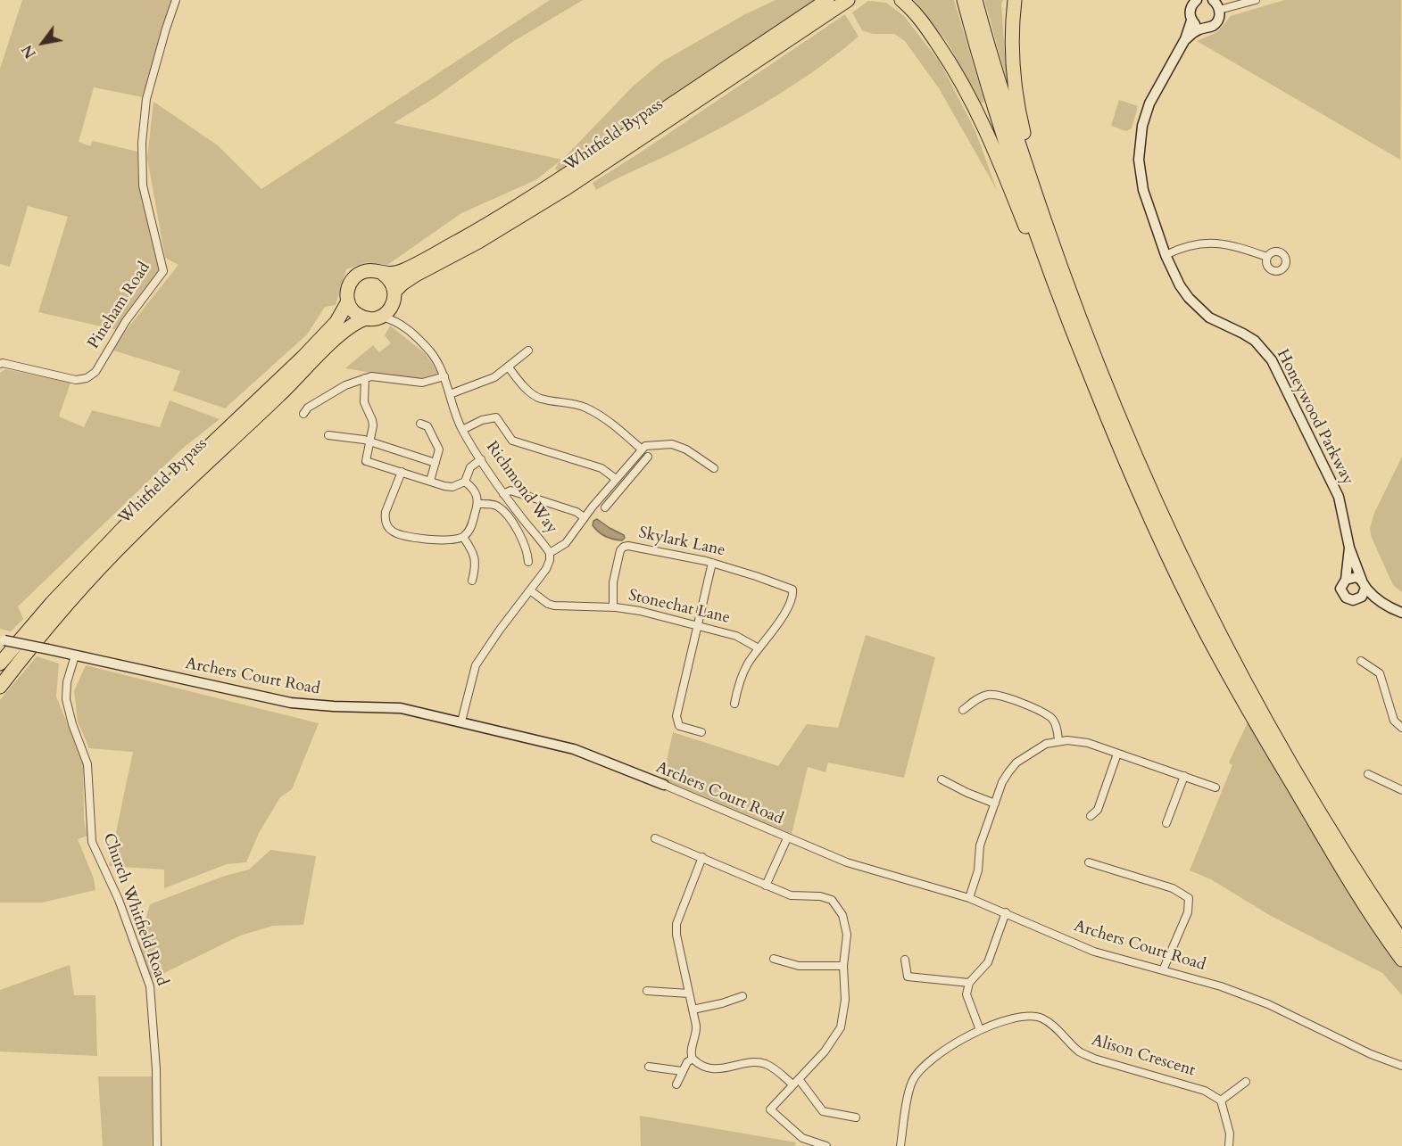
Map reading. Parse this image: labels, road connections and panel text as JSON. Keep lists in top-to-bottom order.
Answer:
{
  "streets": {
    "highway": ["Whitfield Bypass"],
    "street": [
      "Pineham Road",
      "Honeywood Parkway",
      "Richmond Way",
      "Skylark Lane",
      "Stonechat Lane",
      "Archers Court Road",
      "Church Whitfield Road",
      "Alison Crescent"
    ]
  },
  "crossings": [
    ["Whitfield Bypass", "Richmond Way"],
    ["Richmond Way", "Stonechat Lane"],
    ["Richmond Way", "Archers Court Road"],
    ["Skylark Lane", "Stonechat Lane"],
    ["Archers Court Road", "Church Whitfield Road"]
  ],
  "north": "bottom left"
}
